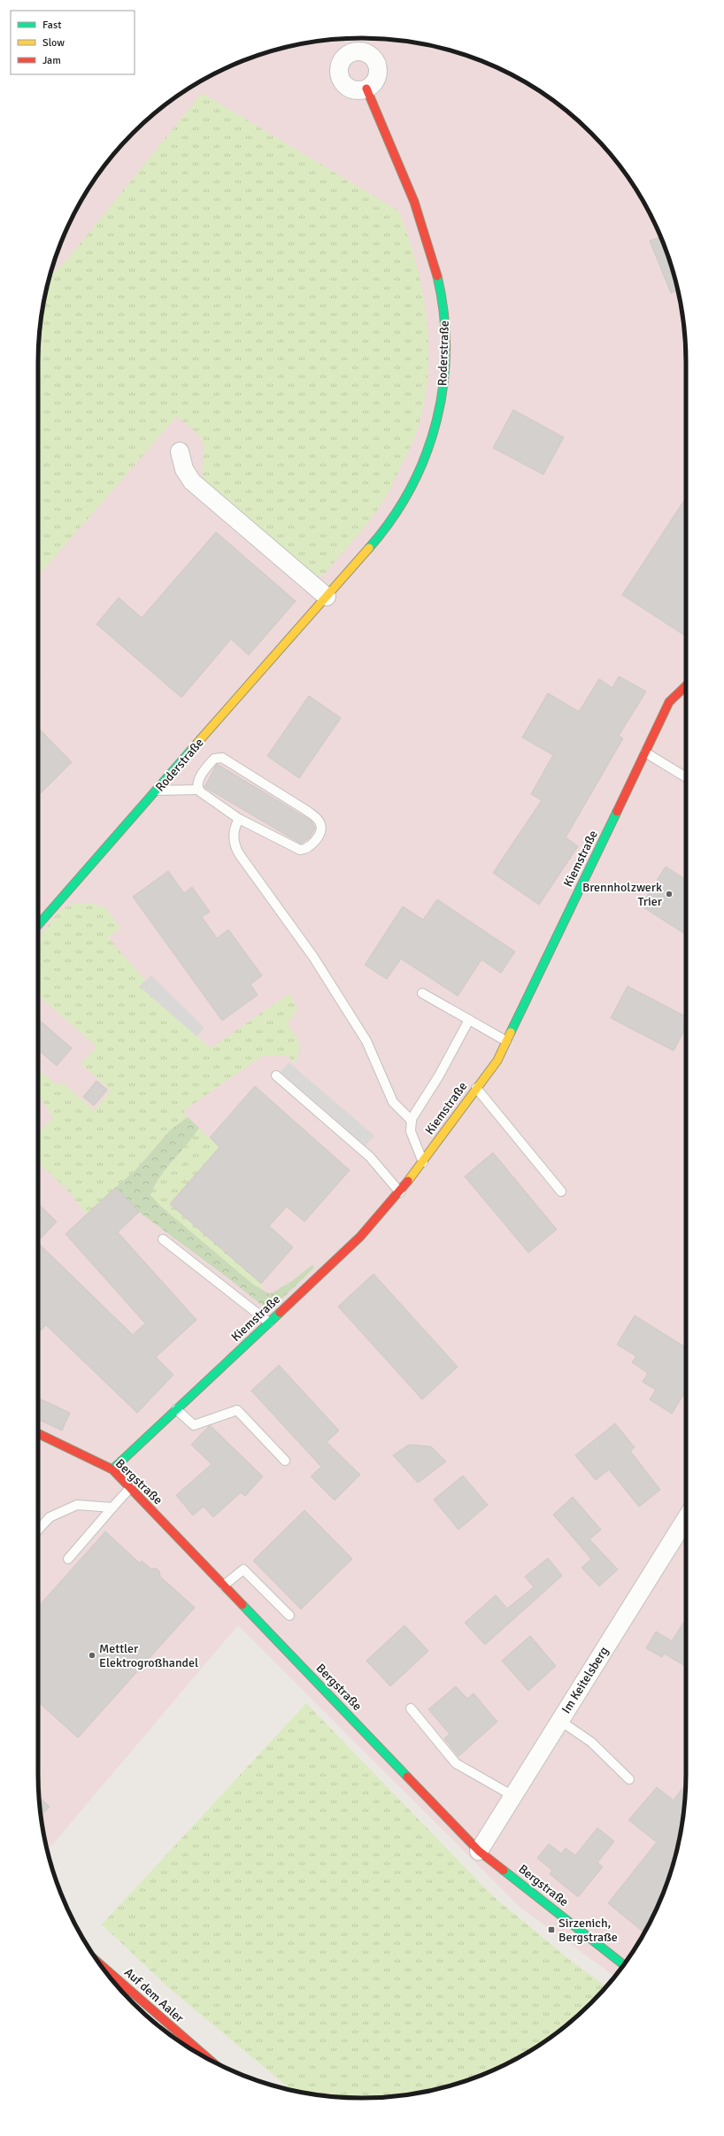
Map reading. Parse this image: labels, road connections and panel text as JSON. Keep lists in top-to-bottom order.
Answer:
{
  "streets": {
    "street": [
      "Roderstraße",
      "Kiemstraße",
      "Bergstraße",
      "Im Keitelsberg",
      "Auf dem Aaler"
    ]
  },
  "crossings": [
    ["Kiemstraße", "Bergstraße"],
    ["Bergstraße", "Im Keitelsberg"]
  ],
  "places": {
    "other": ["Brennholzwerk Trier", "Mettler Elektrogroßhandel"],
    "transit": ["Sirzenich, Bergstraße"]
  },
  "legend": ["Fast", "Slow", "Jam"]
}
